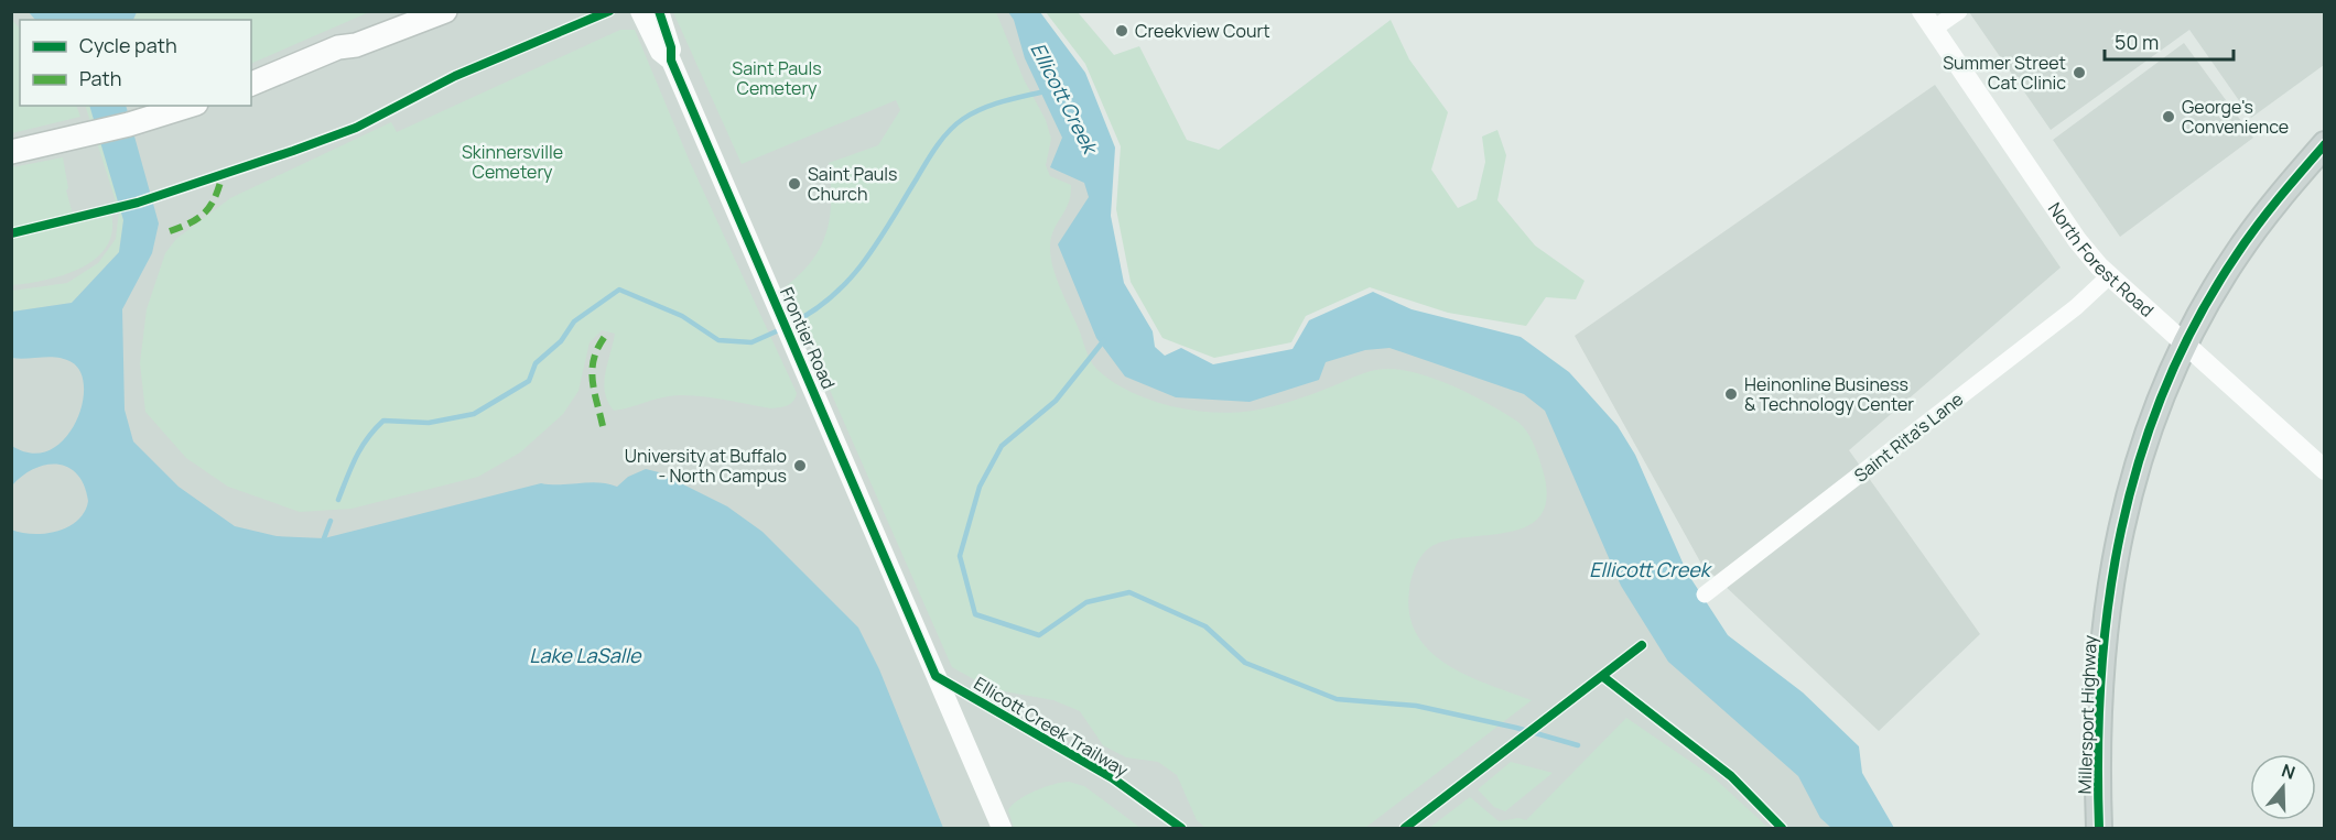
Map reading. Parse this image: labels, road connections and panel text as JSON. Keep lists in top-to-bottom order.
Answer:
{
  "streets": {
    "main road": ["Millersport Highway"],
    "street": ["North Forest Road", "Frontier Road", "Saint Rita's Lane"],
    "cycle path": ["Ellicott Creek Trailway"]
  },
  "crossings": [
    ["North Forest Road", "Saint Rita's Lane"],
    ["North Forest Road", "Millersport Highway"]
  ],
  "water": ["Ellicott Creek", "Lake LaSalle"],
  "parks": ["Saint Pauls Cemetery", "Skinnersville Cemetery"],
  "places": [
    "Creekview Court",
    "Summer Street Cat Clinic",
    "George's Convenience",
    "Saint Pauls Church",
    "Heinonline Business & Technology Center",
    "University at Buffalo - North Campus"
  ],
  "legend": ["Cycle path", "Path"],
  "scale_bar": "50 m",
  "north": "top"
}
